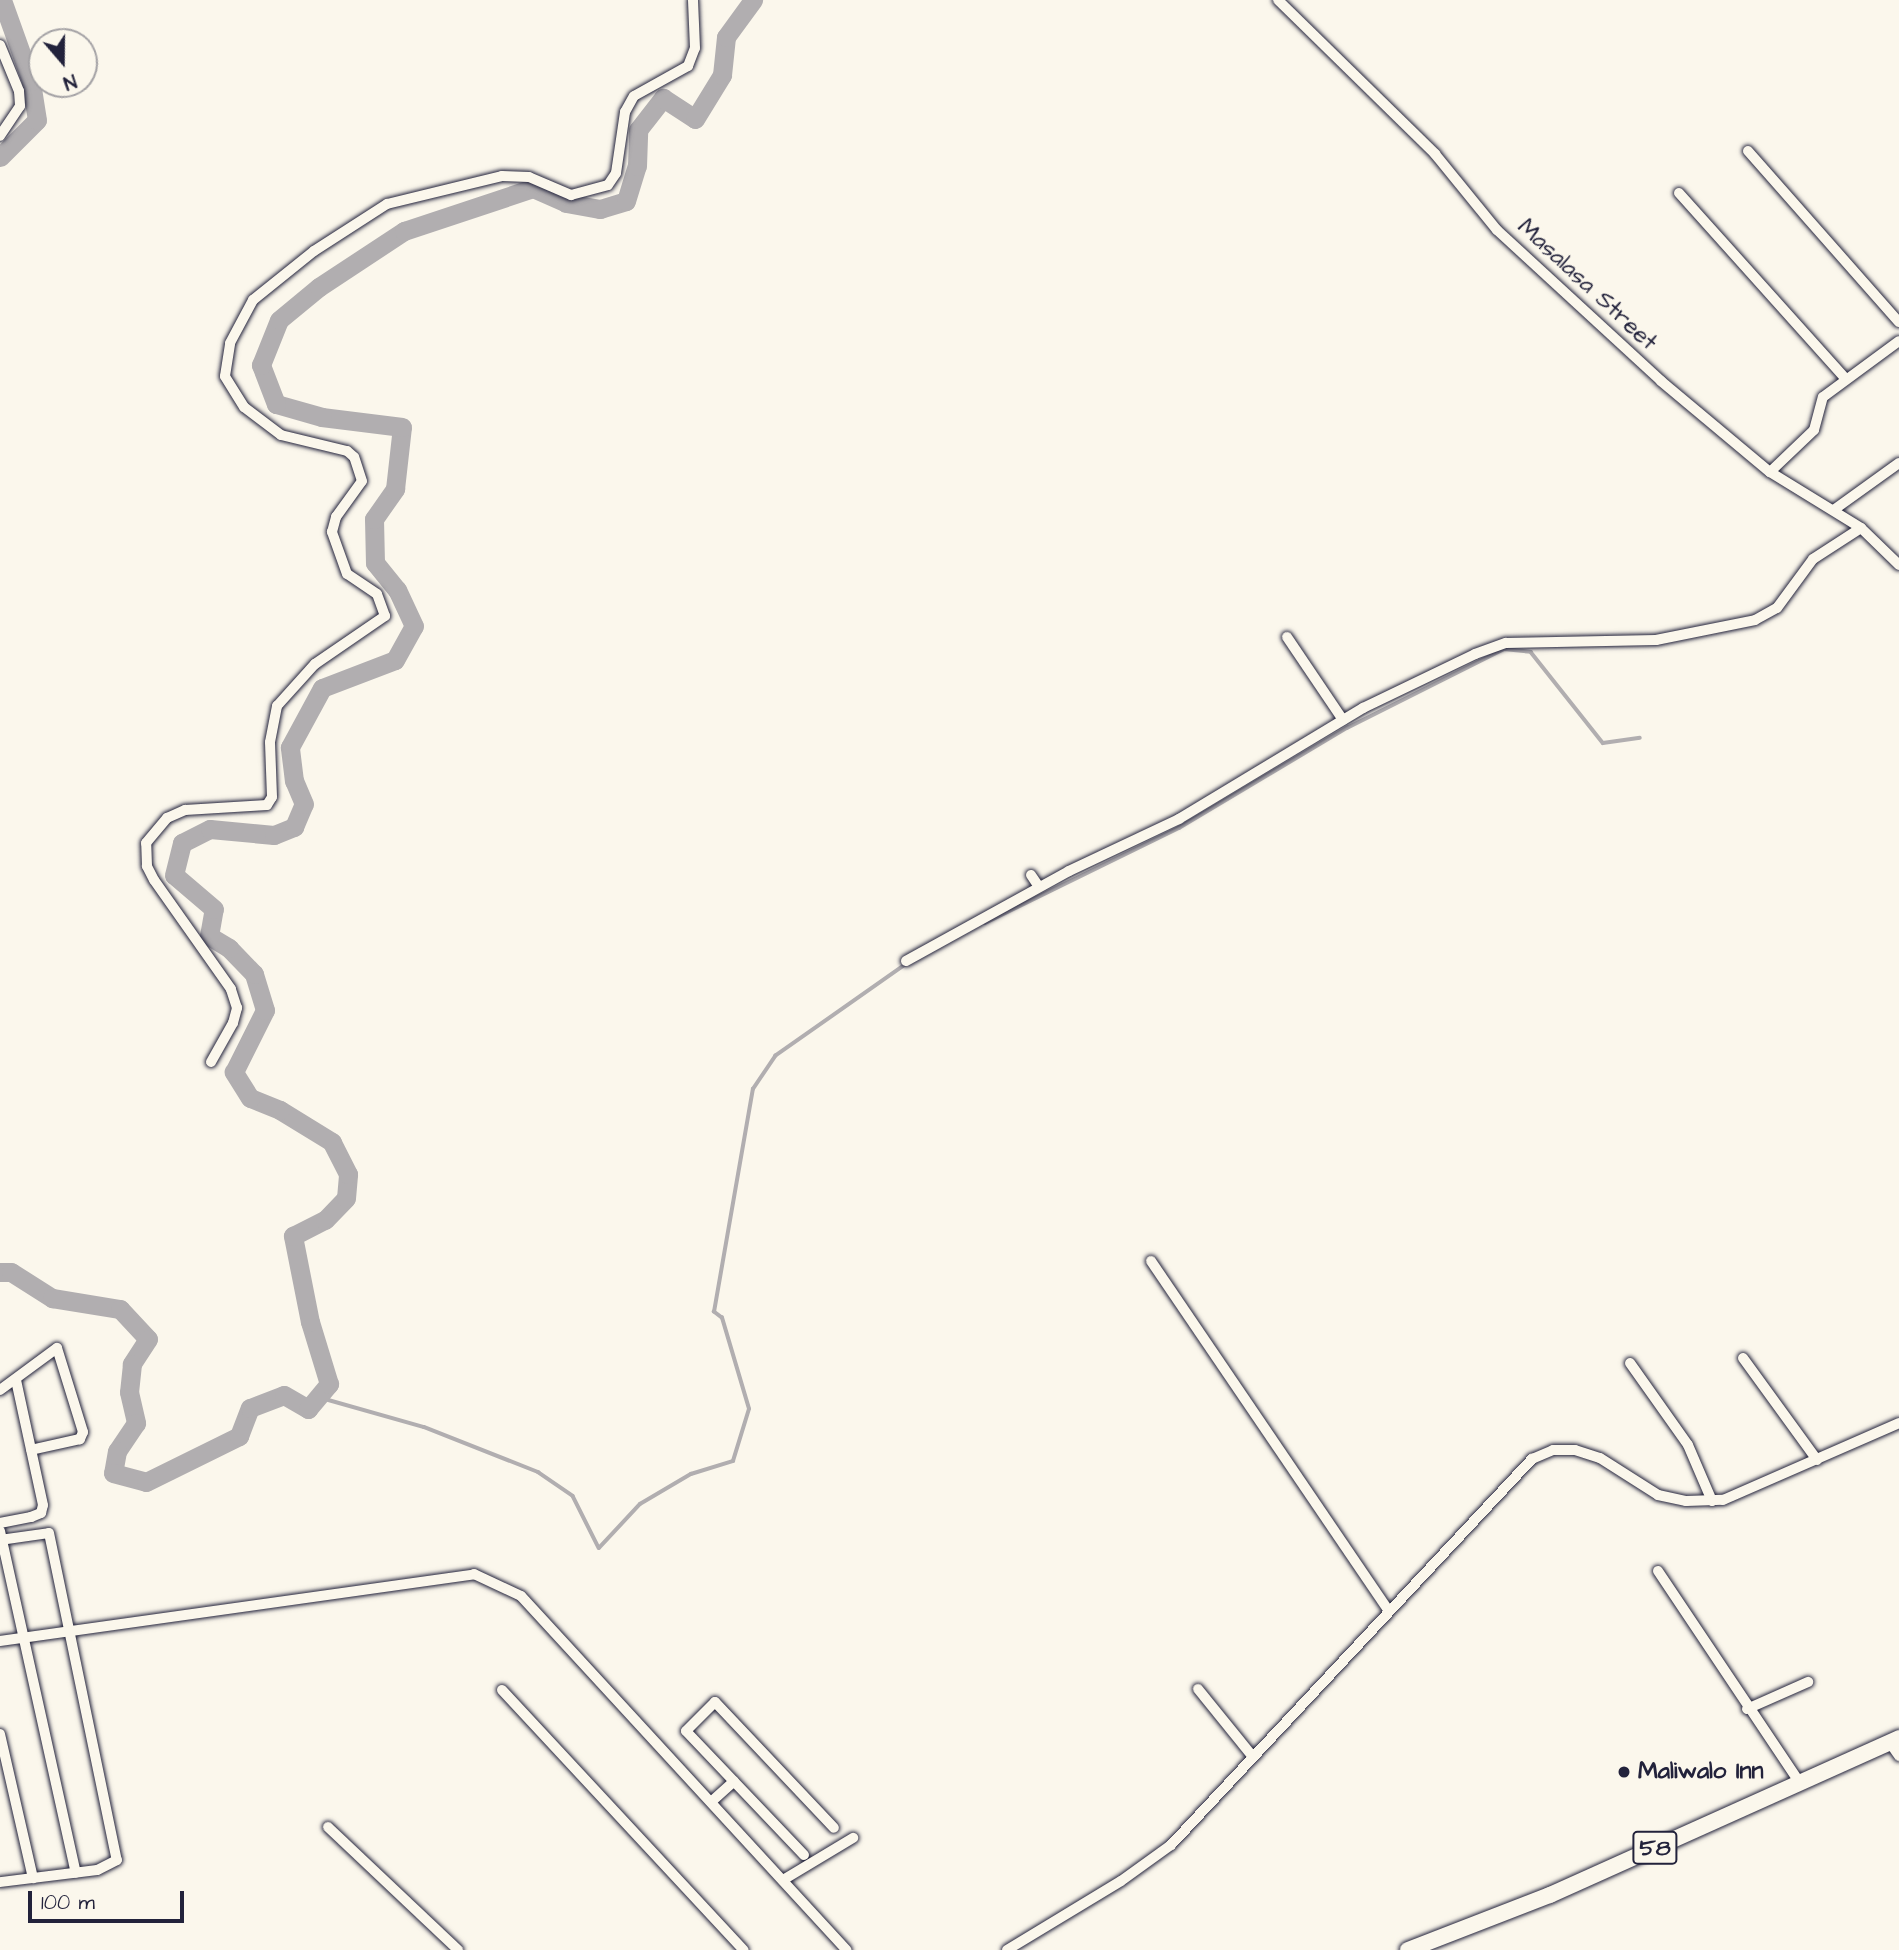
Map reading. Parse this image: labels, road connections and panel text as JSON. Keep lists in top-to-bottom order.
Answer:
{
  "streets": {
    "highway": ["58"],
    "street": ["Masalasa Street"]
  },
  "places": ["Maliwalo Inn"],
  "scale_bar": "100 m",
  "north": "bottom"
}
